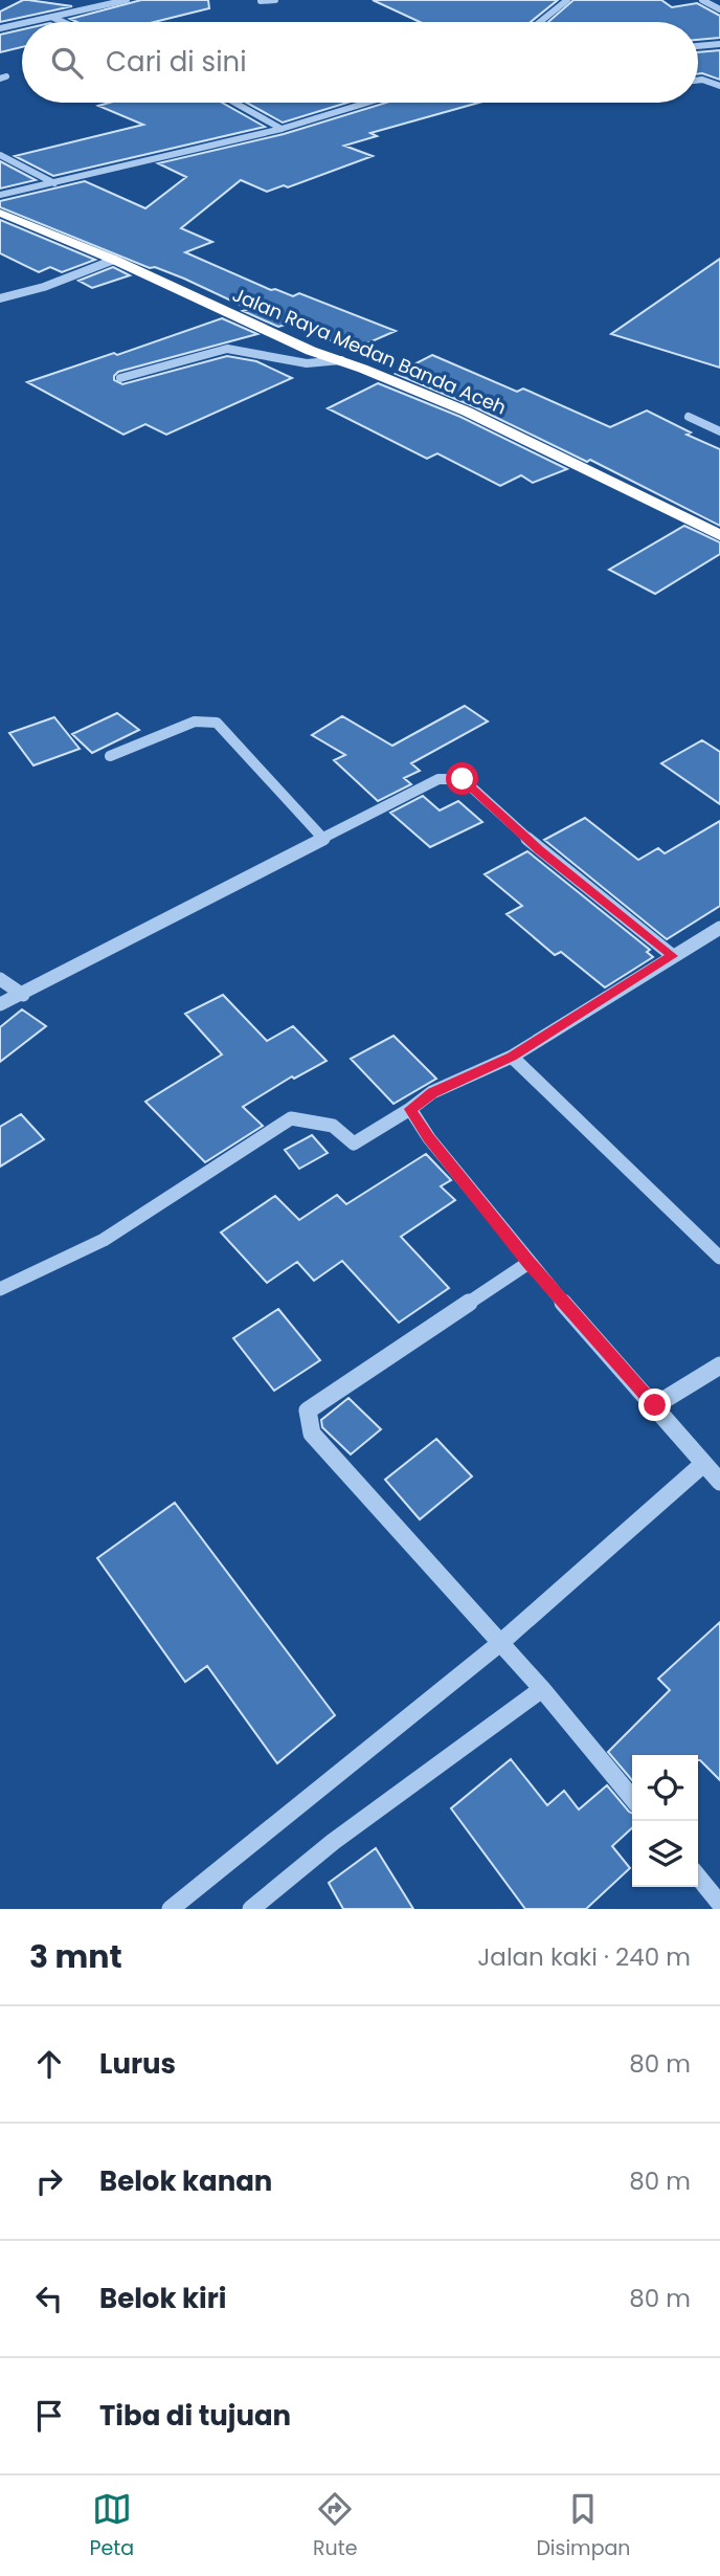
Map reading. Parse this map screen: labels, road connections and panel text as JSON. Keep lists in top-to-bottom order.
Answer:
{
  "streets": {
    "highway": ["Jalan Raya Medan Banda Aceh"]
  },
  "page": {
    "search": "Cari di sini",
    "heading": ["3 mnt", "Jalan kaki · 240 m"],
    "list": [
      ["Lurus", "80 m"],
      ["Belok kanan", "80 m"],
      ["Belok kiri", "80 m"],
      "Tiba di tujuan"
    ],
    "nav": ["Peta", "Rute", "Disimpan"]
  }
}
